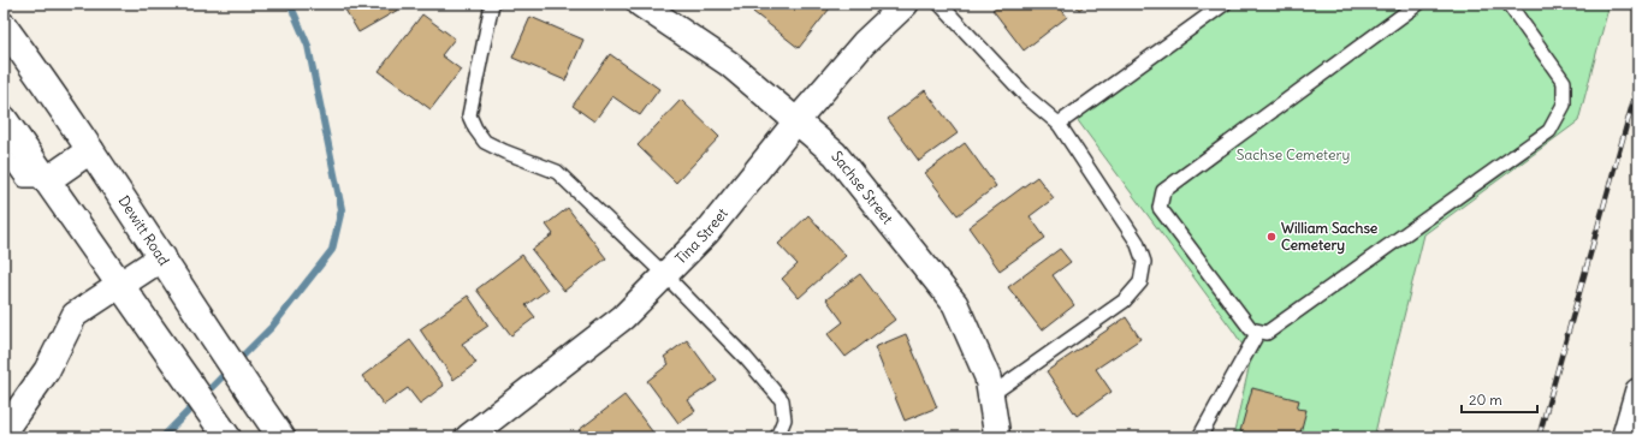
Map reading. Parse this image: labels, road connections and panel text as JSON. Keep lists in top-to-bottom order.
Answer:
{
  "streets": {
    "main road": ["Dewitt Road"],
    "street": ["Sachse Street", "Tina Street"]
  },
  "crossings": [
    ["Sachse Street", "Tina Street"]
  ],
  "parks": ["Sachse Cemetery"],
  "places": ["William Sachse Cemetery"],
  "scale_bar": "20 m"
}
